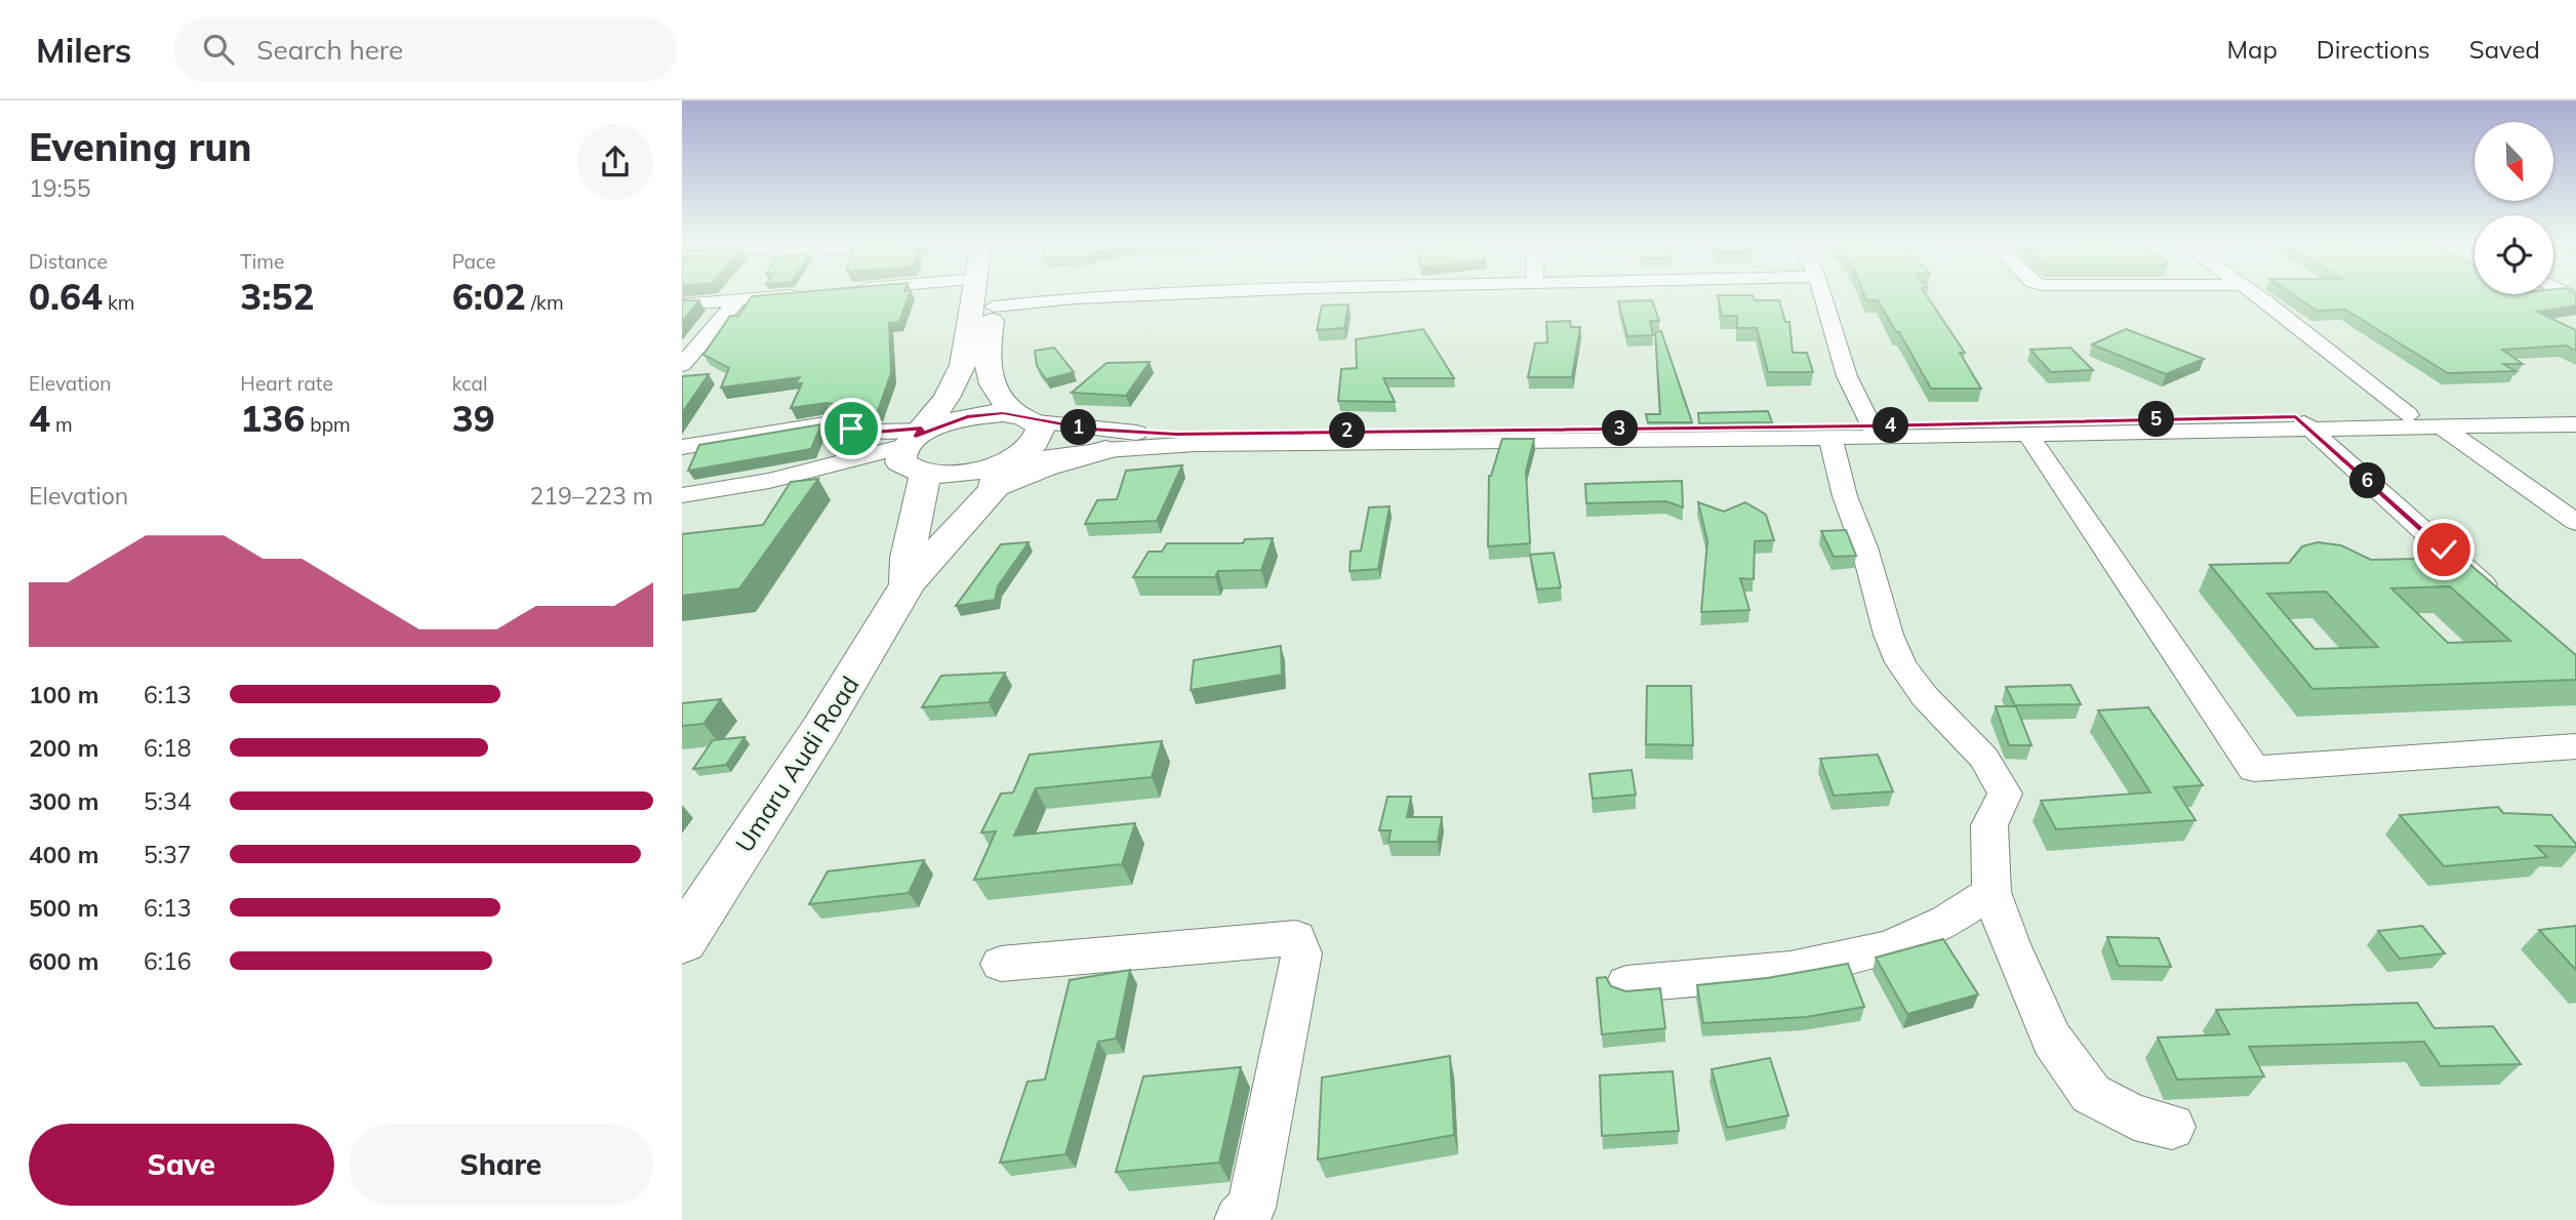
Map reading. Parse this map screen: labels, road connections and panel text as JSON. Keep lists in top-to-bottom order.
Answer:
{
  "streets": {
    "main road": ["Umaru Audi Road"]
  },
  "north": "bottom right",
  "page": {
    "header": "Milers",
    "search": "Search here",
    "nav": ["Map", "Directions", "Saved"],
    "heading": ["Evening run", "19:55"],
    "stats": [
      ["Distance", "0.64 km"],
      ["Time", "3:52"],
      ["Pace", "6:02 /km"],
      ["Elevation", "4 m"],
      ["Heart rate", "136 bpm"],
      ["kcal", "39"]
    ],
    "pins": [
      "5",
      "4",
      "1",
      "3",
      "2",
      "6"
    ],
    "chart": ["Elevation", "219–223 m"],
    "list": [
      {
        "name": "100 m",
        "note": "6:13"
      },
      {
        "name": "200 m",
        "note": "6:18"
      },
      {
        "name": "300 m",
        "note": "5:34"
      },
      {
        "name": "400 m",
        "note": "5:37"
      },
      {
        "name": "500 m",
        "note": "6:13"
      },
      {
        "name": "600 m",
        "note": "6:16"
      }
    ],
    "buttons": ["Save", "Share"]
  }
}
